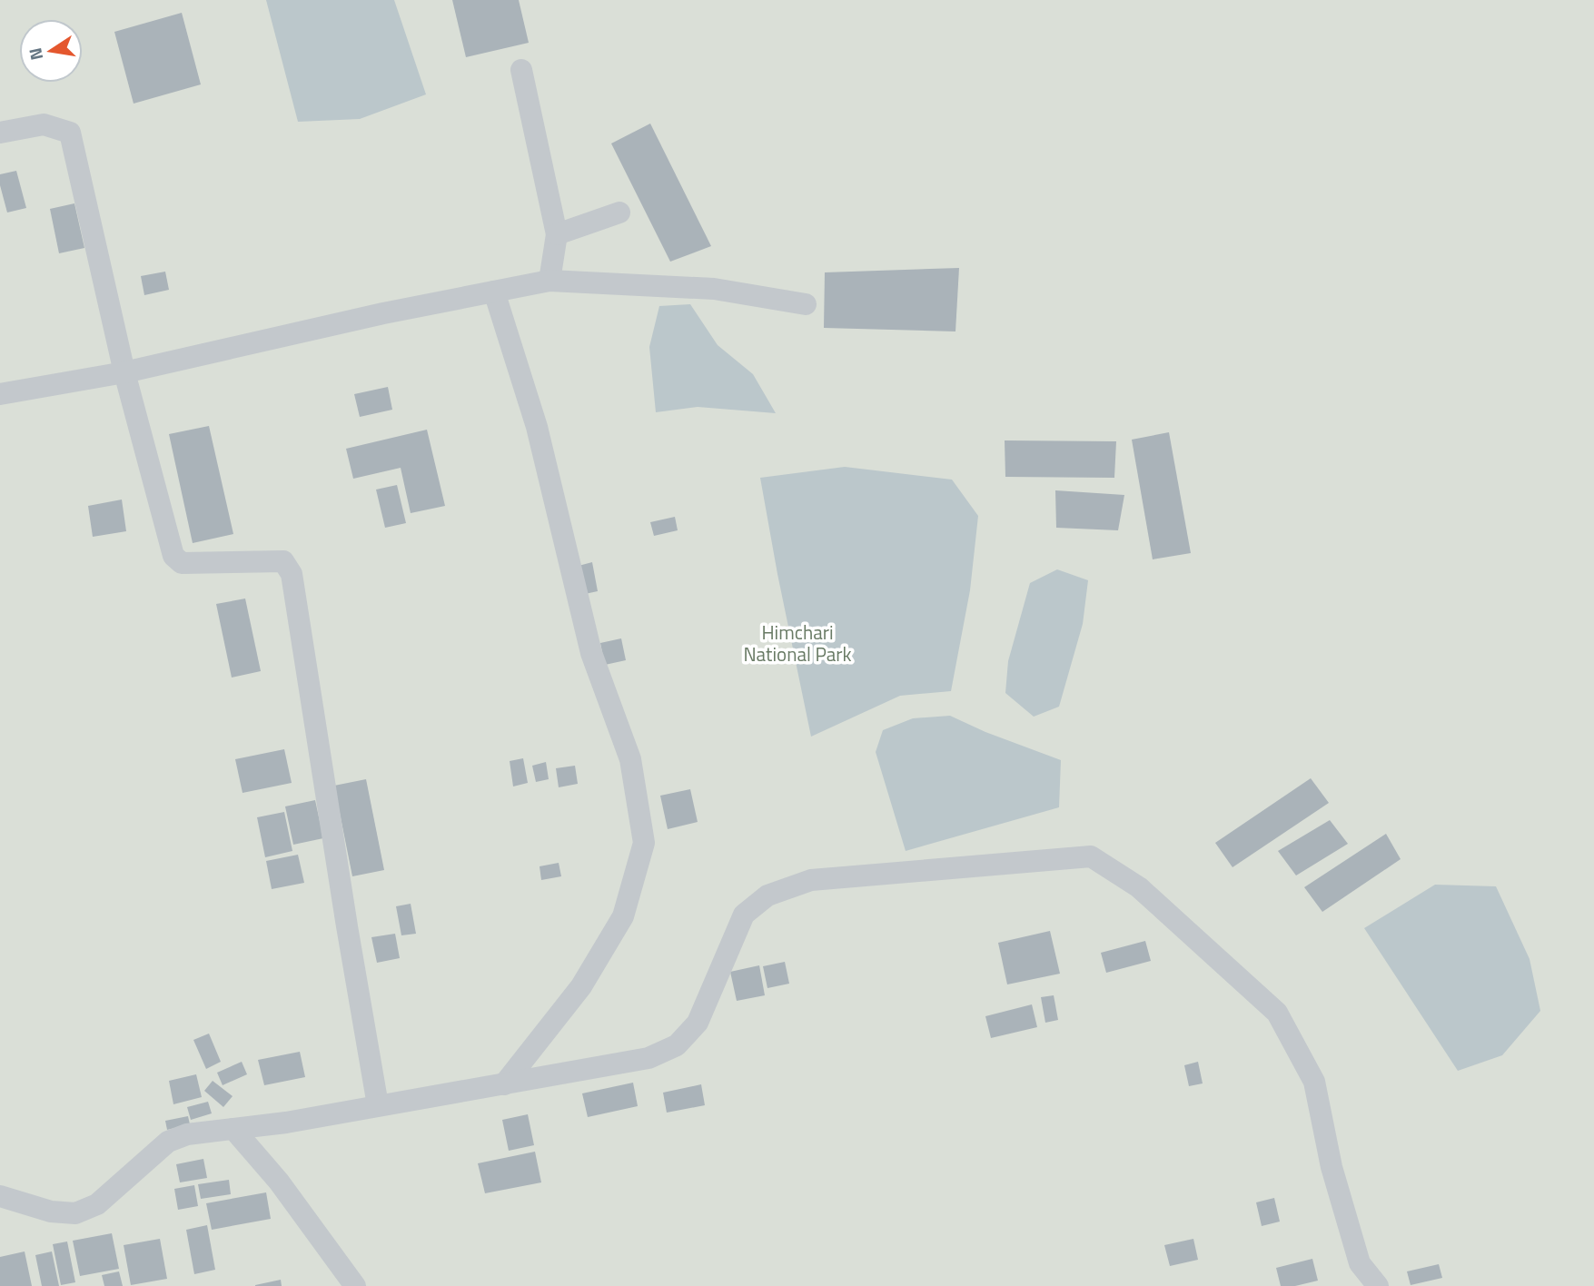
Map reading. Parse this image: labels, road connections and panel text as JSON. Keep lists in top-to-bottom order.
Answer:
{
  "parks": ["Himchari National Park"],
  "north": "left"
}
